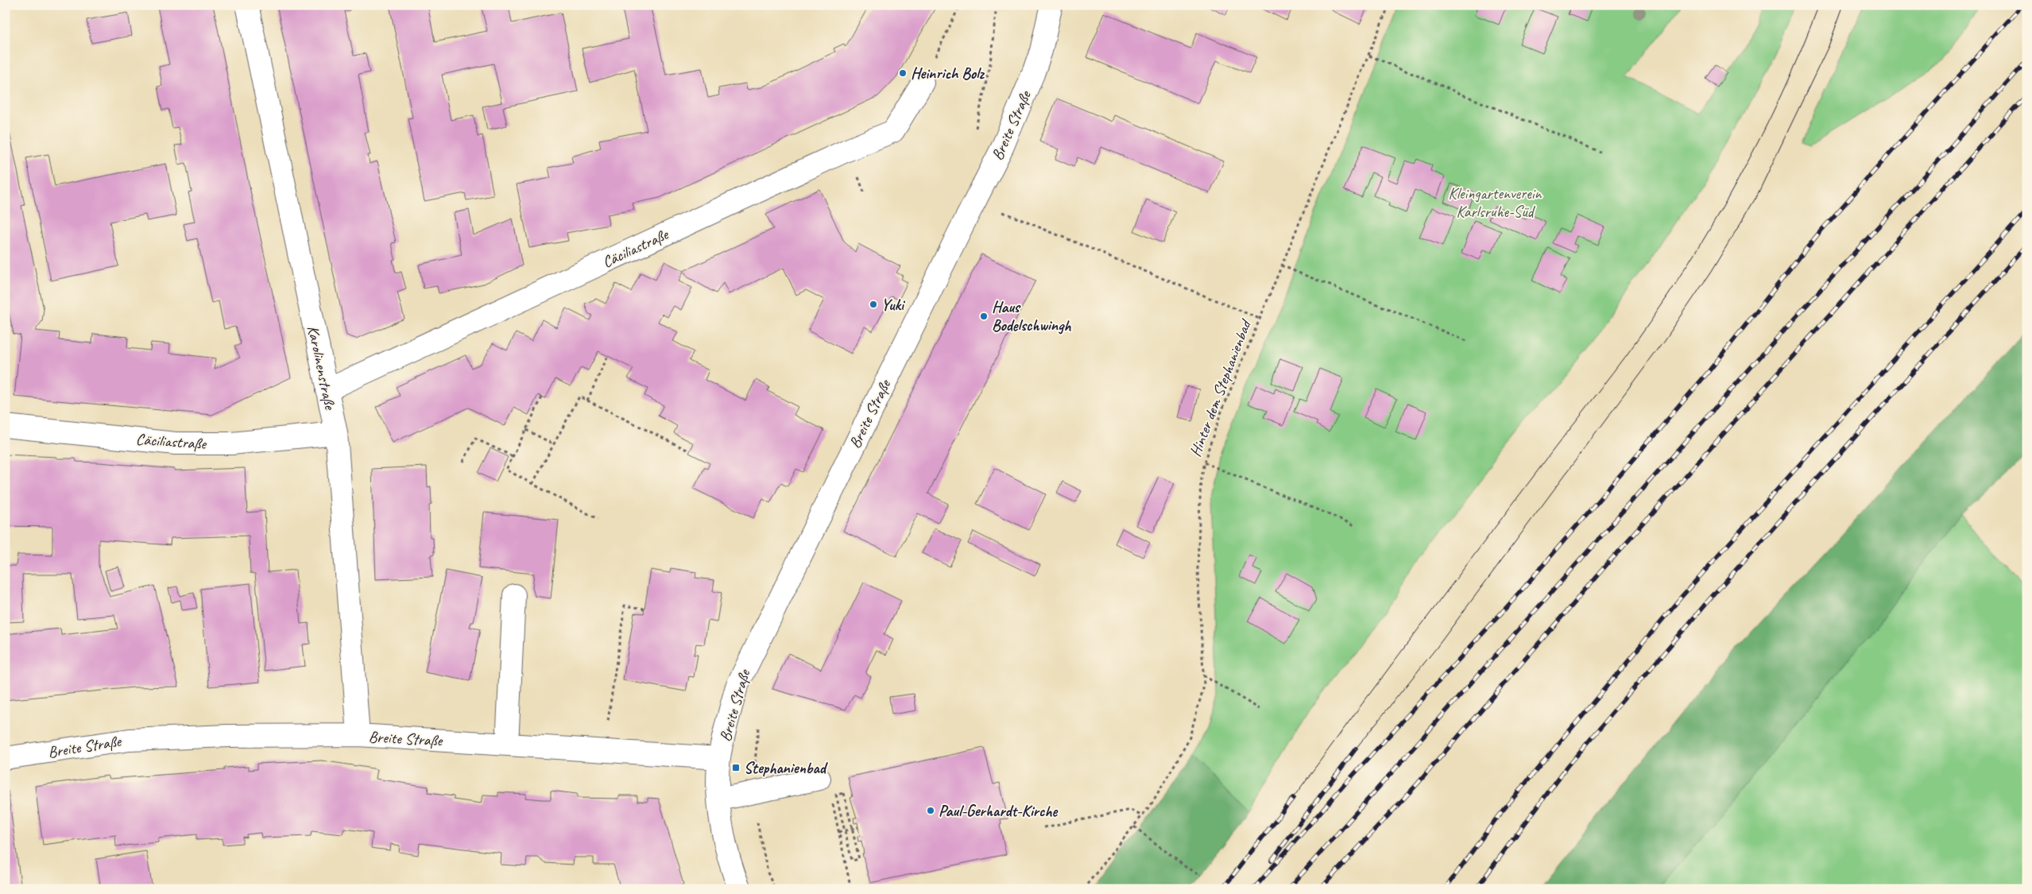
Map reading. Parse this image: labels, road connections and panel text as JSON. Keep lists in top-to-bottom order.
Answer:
{
  "streets": {
    "street": ["Breite Straße", "Cäciliastraße", "Karolinenstraße"],
    "path": ["Hinter dem Stephanienbad"]
  },
  "crossings": [
    ["Breite Straße", "Karolinenstraße"],
    ["Cäciliastraße", "Karolinenstraße"]
  ],
  "parks": ["Kleingartenverein Karlsruhe-Süd"],
  "places": {
    "other": [
      "Heinrich Bolz",
      "Yuki",
      "Haus Bodelschwingh",
      "Paul-Gerhardt-Kirche"
    ],
    "transit": ["Stephanienbad"]
  }
}
